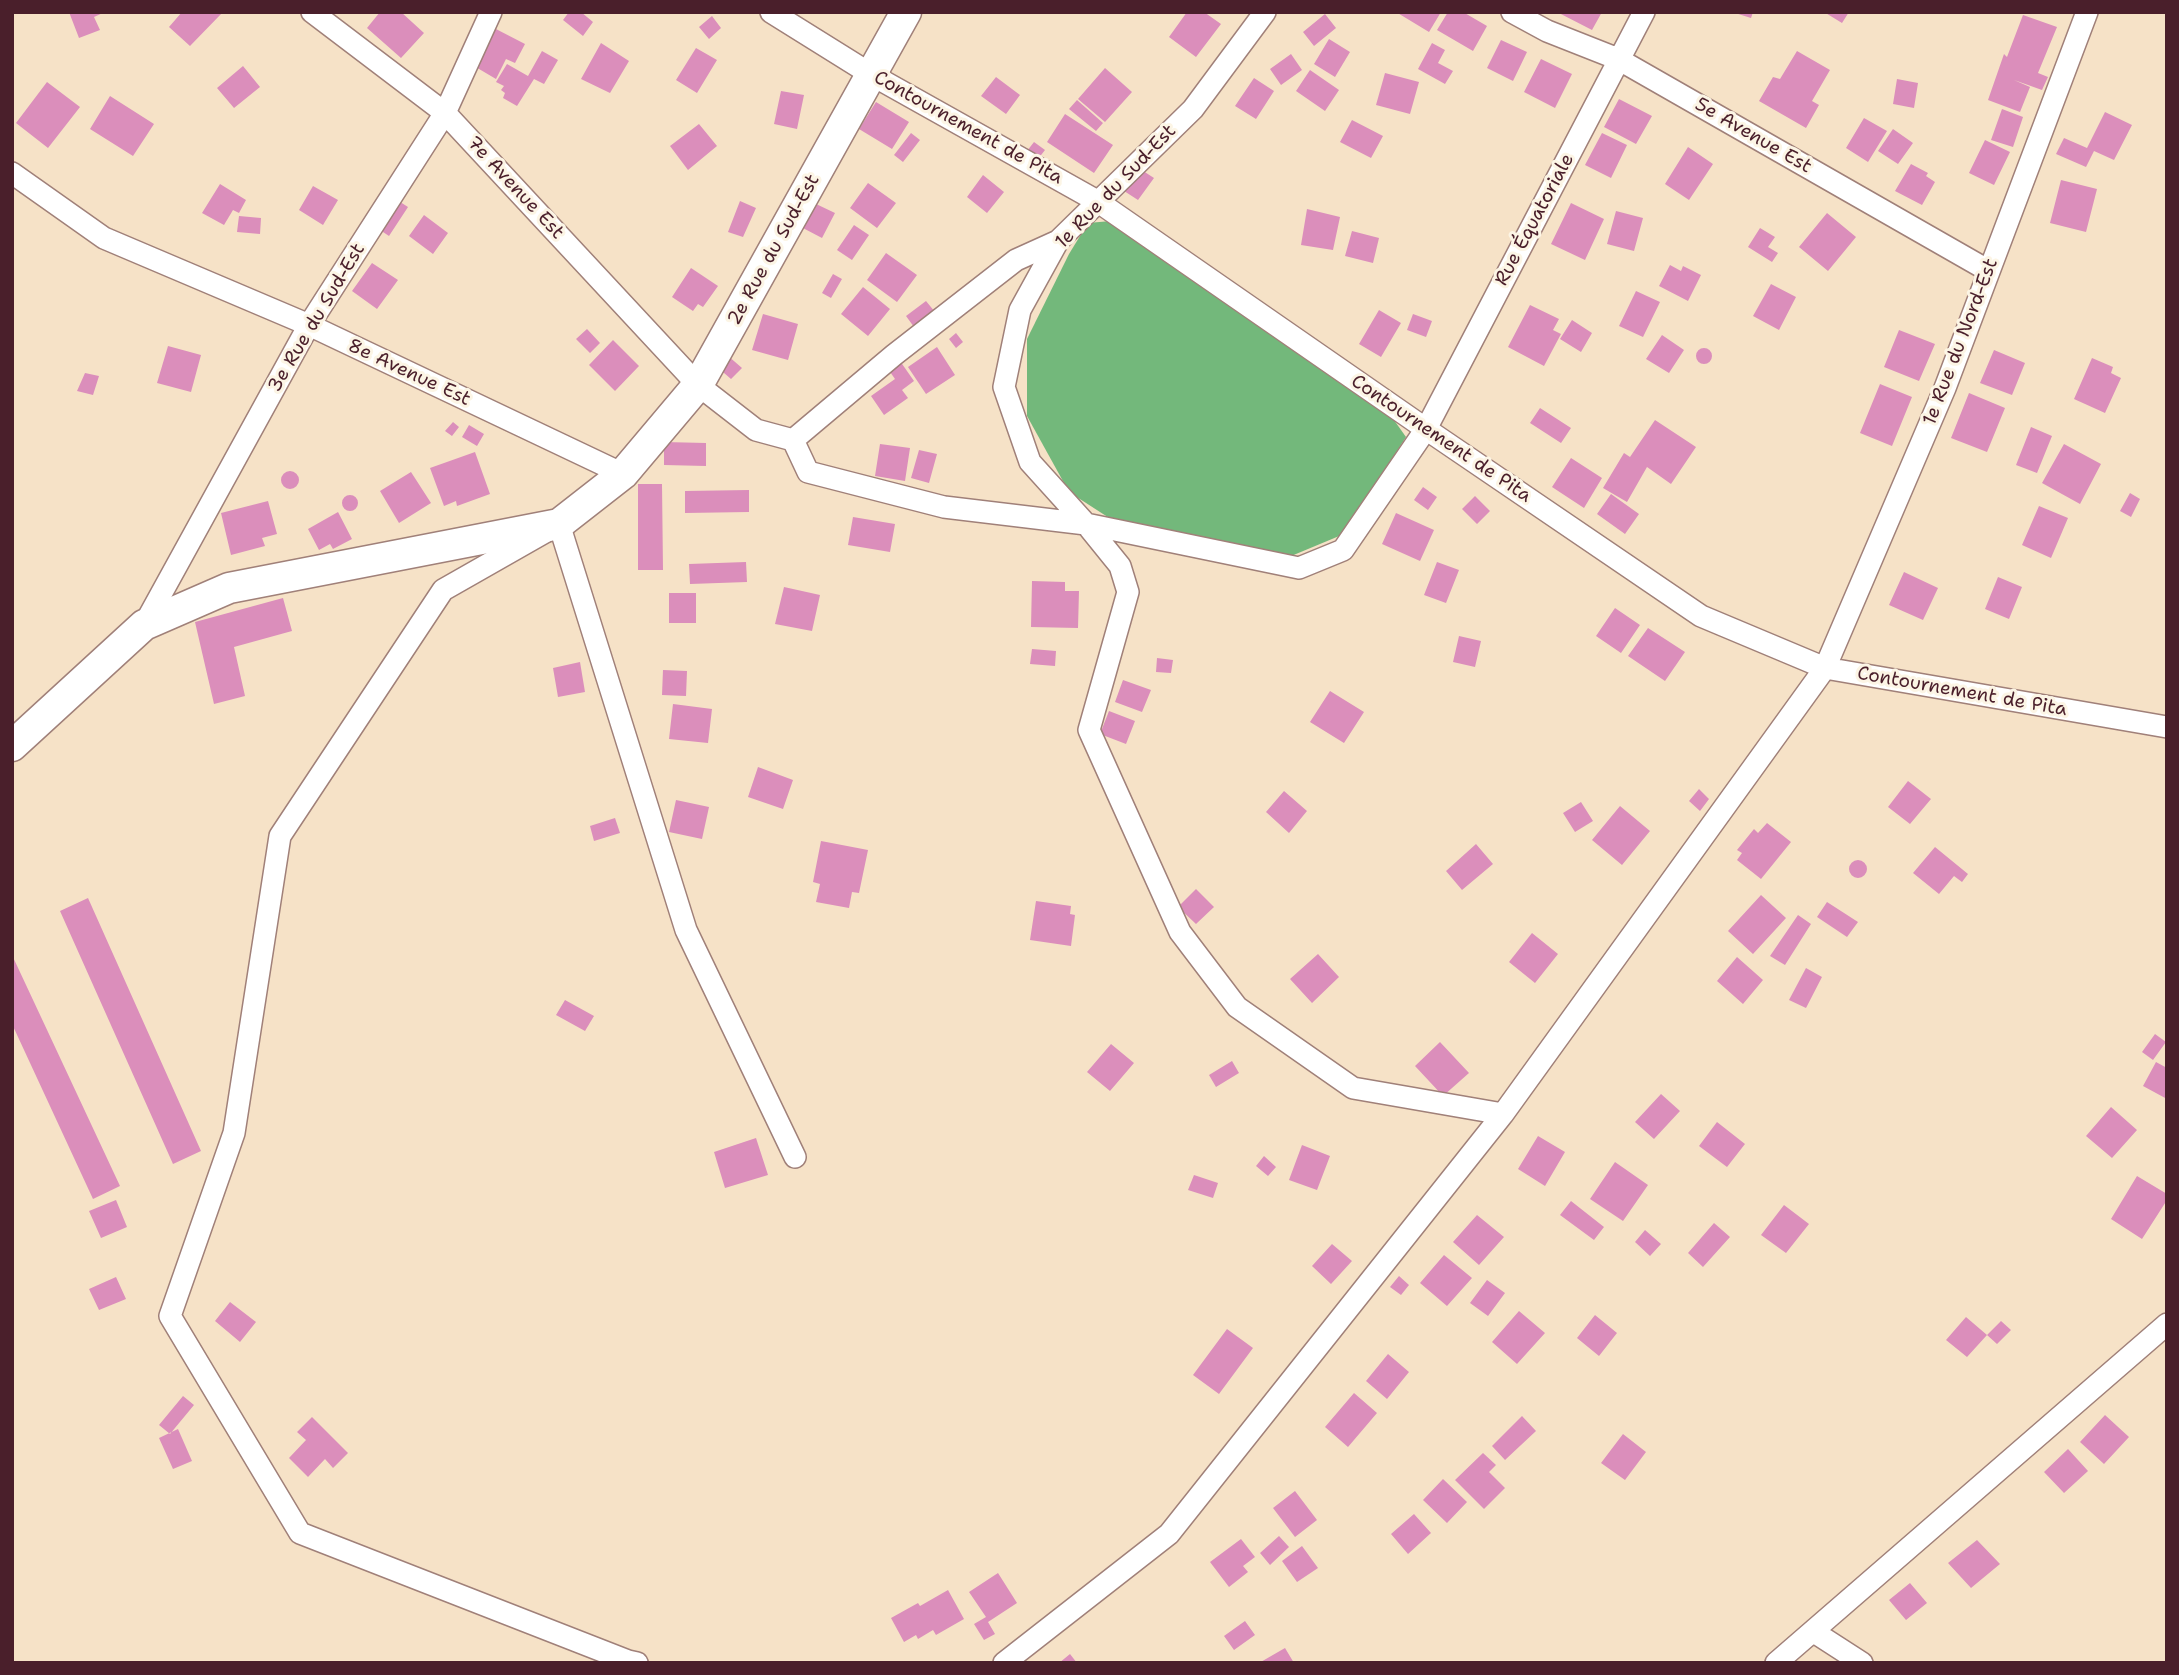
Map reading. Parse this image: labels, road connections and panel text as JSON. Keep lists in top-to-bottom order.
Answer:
{
  "streets": {
    "street": [
      "Contournement de Pita",
      "5e Avenue Est",
      "1e Rue du Sud-Est",
      "7e Avenue Est",
      "Rue Équatoriale",
      "2e Rue du Sud-Est",
      "3e Rue du Sud-Est",
      "1e Rue du Nord-Est",
      "8e Avenue Est"
    ]
  },
  "crossings": [
    ["Contournement de Pita", "1e Rue du Sud-Est"],
    ["Contournement de Pita", "Rue Équatoriale"],
    ["Contournement de Pita", "2e Rue du Sud-Est"],
    ["Contournement de Pita", "1e Rue du Nord-Est"],
    ["5e Avenue Est", "Rue Équatoriale"],
    ["5e Avenue Est", "1e Rue du Nord-Est"],
    ["1e Rue du Sud-Est", "Rue Équatoriale"],
    ["1e Rue du Sud-Est", "1e Rue du Nord-Est"],
    ["7e Avenue Est", "Rue Équatoriale"],
    ["7e Avenue Est", "2e Rue du Sud-Est"],
    ["7e Avenue Est", "3e Rue du Sud-Est"],
    ["2e Rue du Sud-Est", "8e Avenue Est"],
    ["3e Rue du Sud-Est", "8e Avenue Est"]
  ]
}
